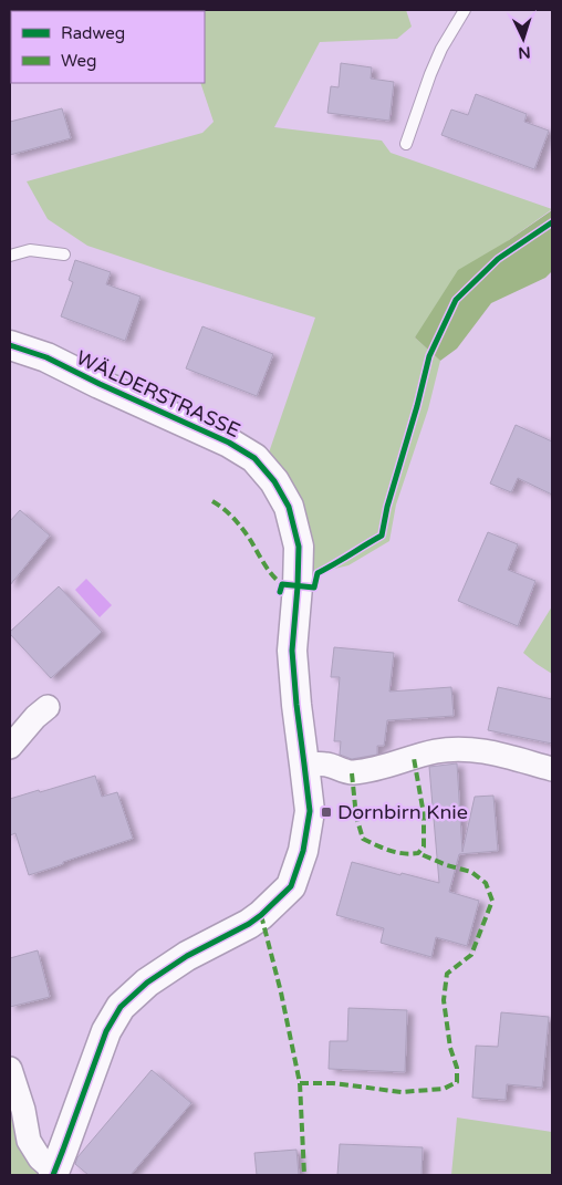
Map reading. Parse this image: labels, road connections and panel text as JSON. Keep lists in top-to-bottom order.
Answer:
{
  "streets": {
    "street": ["WÄLDERSTRASSE"]
  },
  "places": {
    "transit": ["Dornbirn Knie"]
  },
  "legend": ["Radweg", "Weg"],
  "north": "bottom"
}
